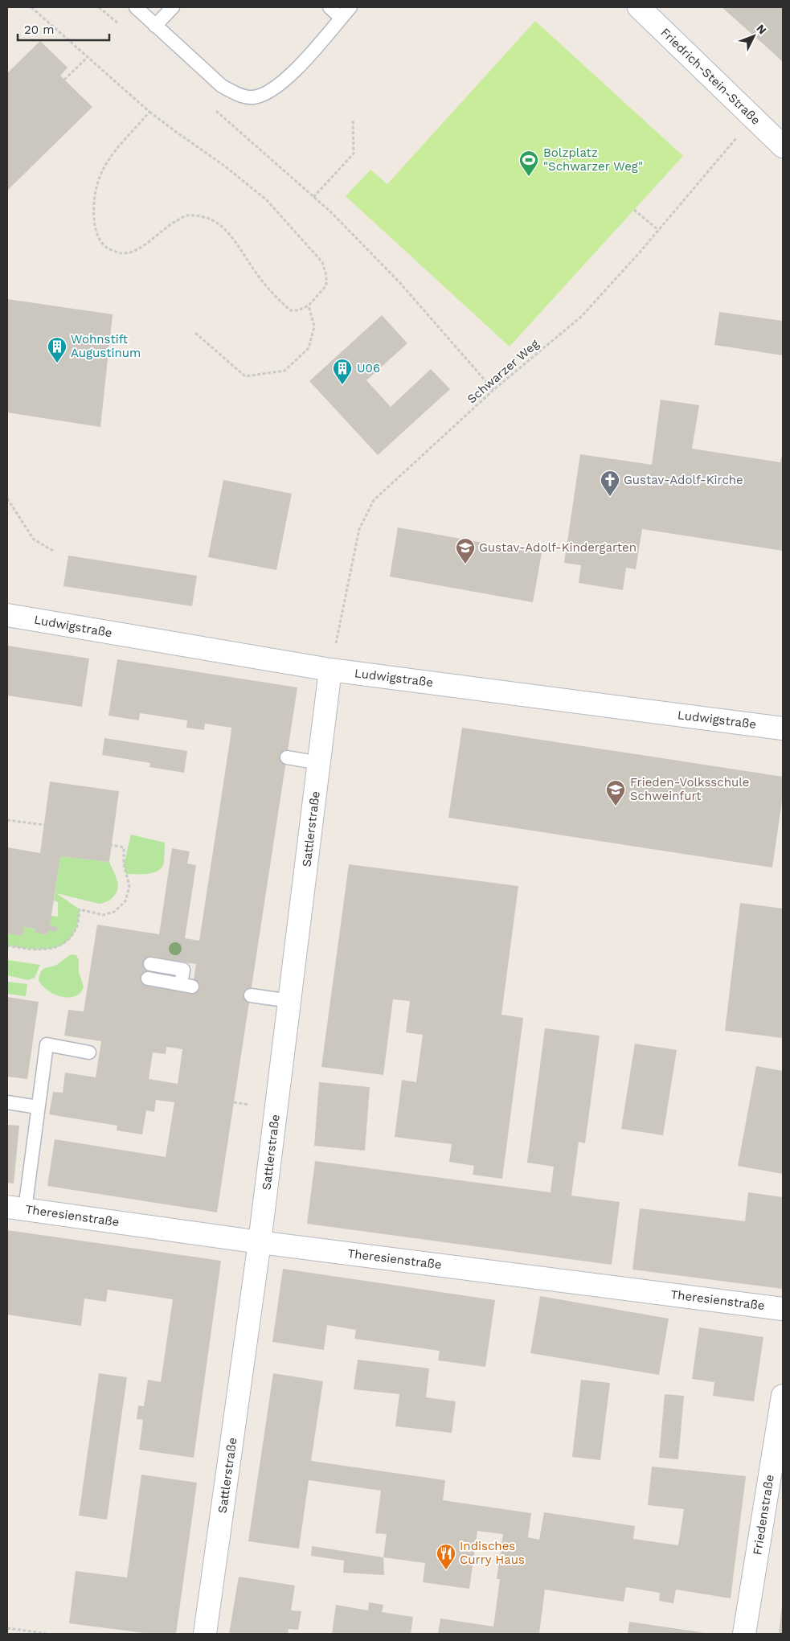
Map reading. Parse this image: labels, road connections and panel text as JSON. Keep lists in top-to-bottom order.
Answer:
{
  "streets": {
    "street": [
      "Friedrich-Stein-Straße",
      "Ludwigstraße",
      "Sattlerstraße",
      "Theresienstraße",
      "Friedenstraße"
    ],
    "path": ["Schwarzer Weg"]
  },
  "crossings": [
    ["Friedrich-Stein-Straße", "Schwarzer Weg"],
    ["Schwarzer Weg", "Ludwigstraße"],
    ["Schwarzer Weg", "Sattlerstraße"],
    ["Ludwigstraße", "Sattlerstraße"],
    ["Sattlerstraße", "Theresienstraße"]
  ],
  "places": {
    "sports": ["Bolzplatz \"Schwarzer Weg\""],
    "building": ["Wohnstift Augustinum", "U06"],
    "church": ["Gustav-Adolf-Kirche"],
    "school or university": ["Gustav-Adolf-Kindergarten", "Frieden-Volksschule Schweinfurt"],
    "restaurant": ["Indisches Curry Haus"]
  },
  "scale_bar": "20 m",
  "north": "top right"
}
